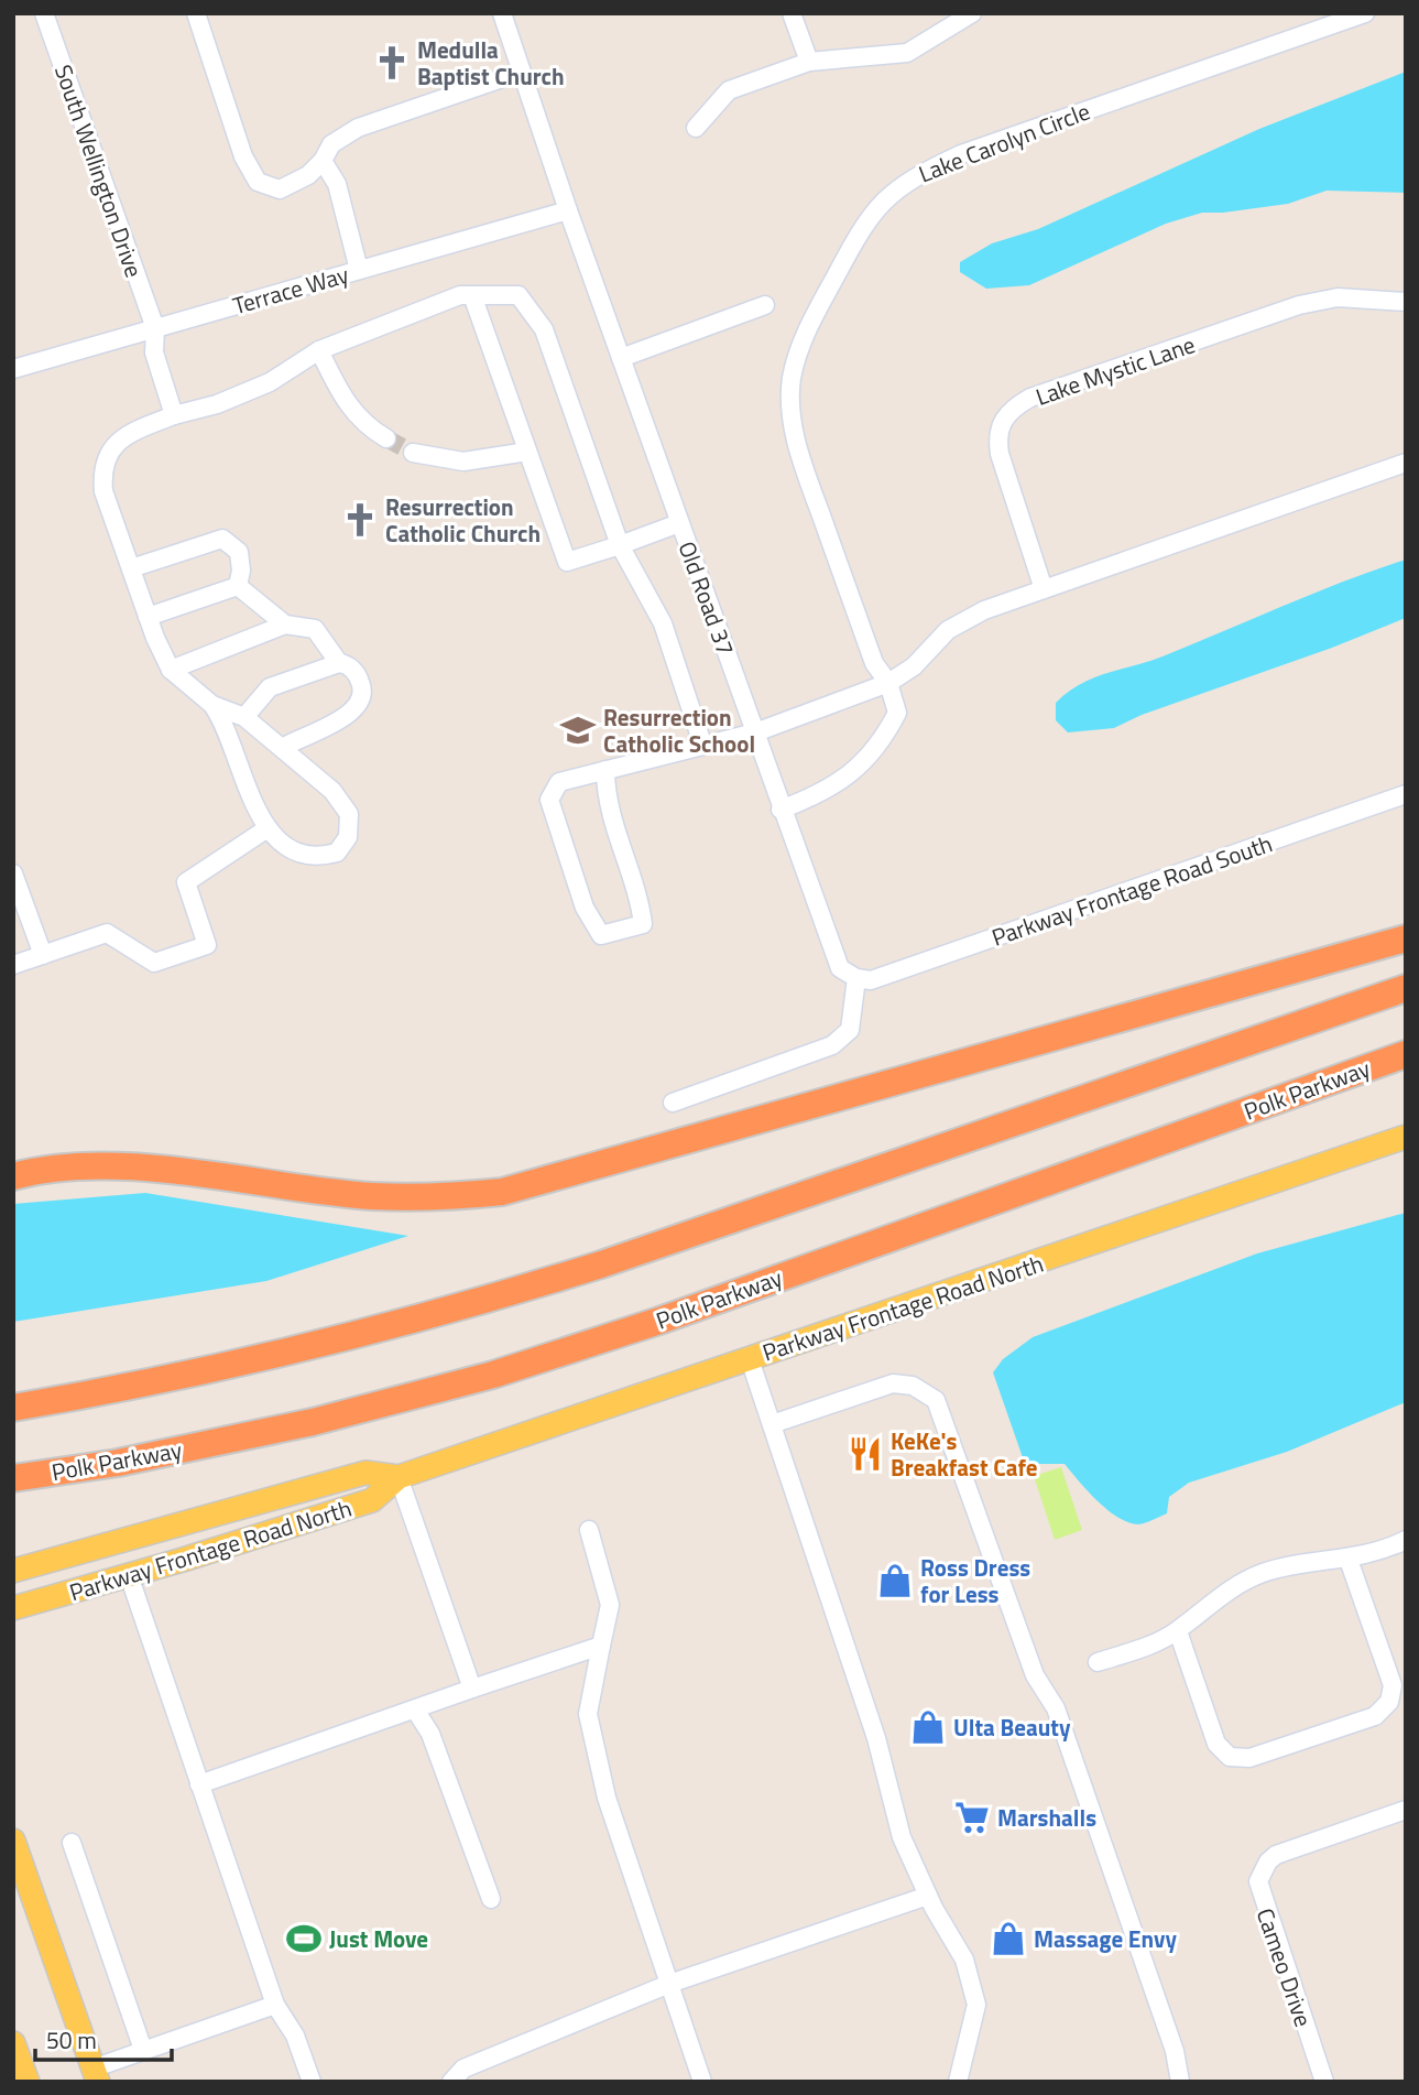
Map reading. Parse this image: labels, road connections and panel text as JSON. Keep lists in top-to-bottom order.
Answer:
{
  "streets": {
    "highway": ["Polk Parkway"],
    "main road": ["Parkway Frontage Road North"],
    "street": [
      "Lake Carolyn Circle",
      "South Wellington Drive",
      "Terrace Way",
      "Lake Mystic Lane",
      "Old Road 37",
      "Parkway Frontage Road South",
      "Cameo Drive"
    ]
  },
  "crossings": [
    ["Lake Carolyn Circle", "Old Road 37"],
    ["South Wellington Drive", "Terrace Way"],
    ["Terrace Way", "Old Road 37"],
    ["Old Road 37", "Parkway Frontage Road South"]
  ],
  "places": {
    "church": ["Medulla Baptist Church", "Resurrection Catholic Church"],
    "school or university": ["Resurrection Catholic School"],
    "restaurant": ["KeKe's Breakfast Cafe"],
    "shop": ["Ross Dress for Less", "Ulta Beauty", "Massage Envy"],
    "supermarket": ["Marshalls"],
    "sports": ["Just Move"]
  },
  "scale_bar": "50 m"
}
